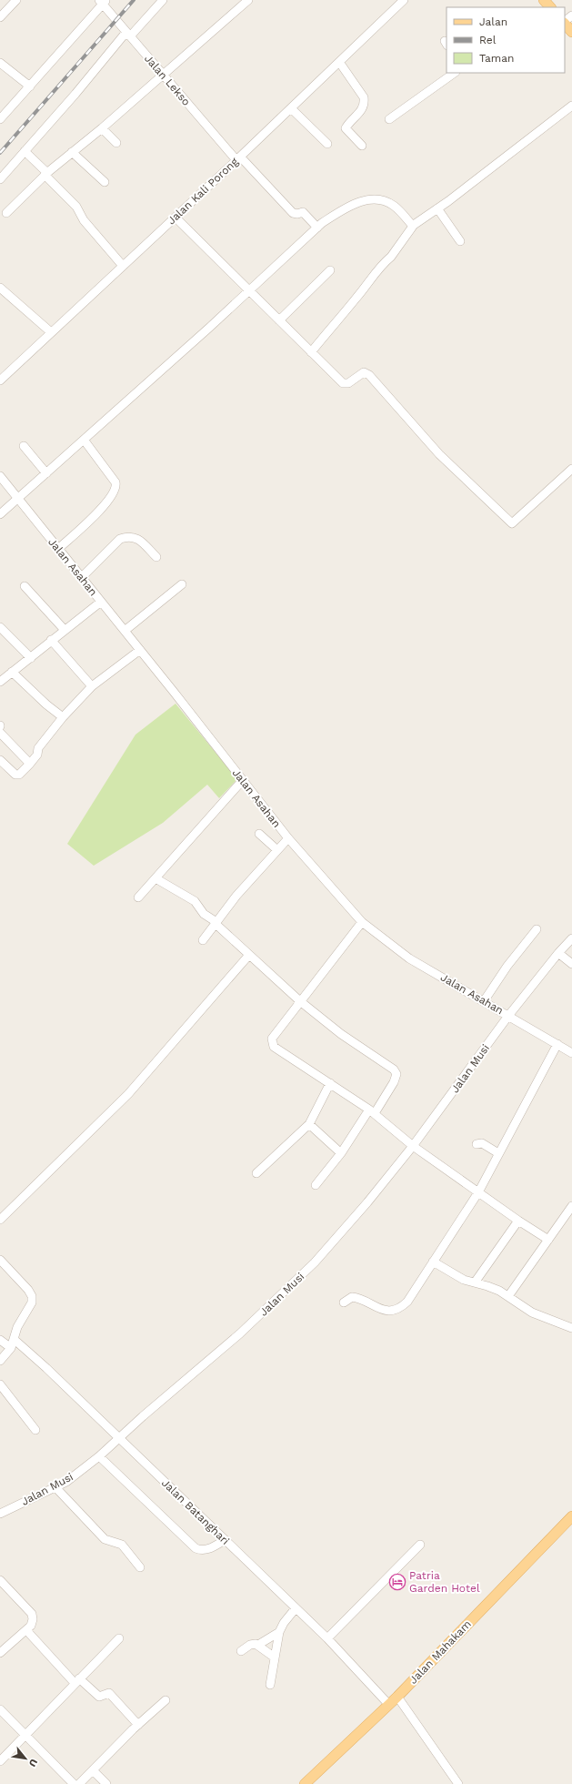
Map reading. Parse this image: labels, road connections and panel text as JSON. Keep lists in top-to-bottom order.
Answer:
{
  "streets": {
    "main road": ["Jalan Mahakam"],
    "street": [
      "Jalan Lekso",
      "Jalan Kali Porong",
      "Jalan Asahan",
      "Jalan Musi",
      "Jalan Batanghari"
    ]
  },
  "crossings": [
    ["Jalan Lekso", "Jalan Kali Porong"],
    ["Jalan Asahan", "Jalan Musi"],
    ["Jalan Musi", "Jalan Batanghari"],
    ["Jalan Batanghari", "Jalan Mahakam"]
  ],
  "places": {
    "hotel": ["Patria Garden Hotel"]
  },
  "legend": ["Jalan", "Rel", "Taman"],
  "north": "bottom right"
}
